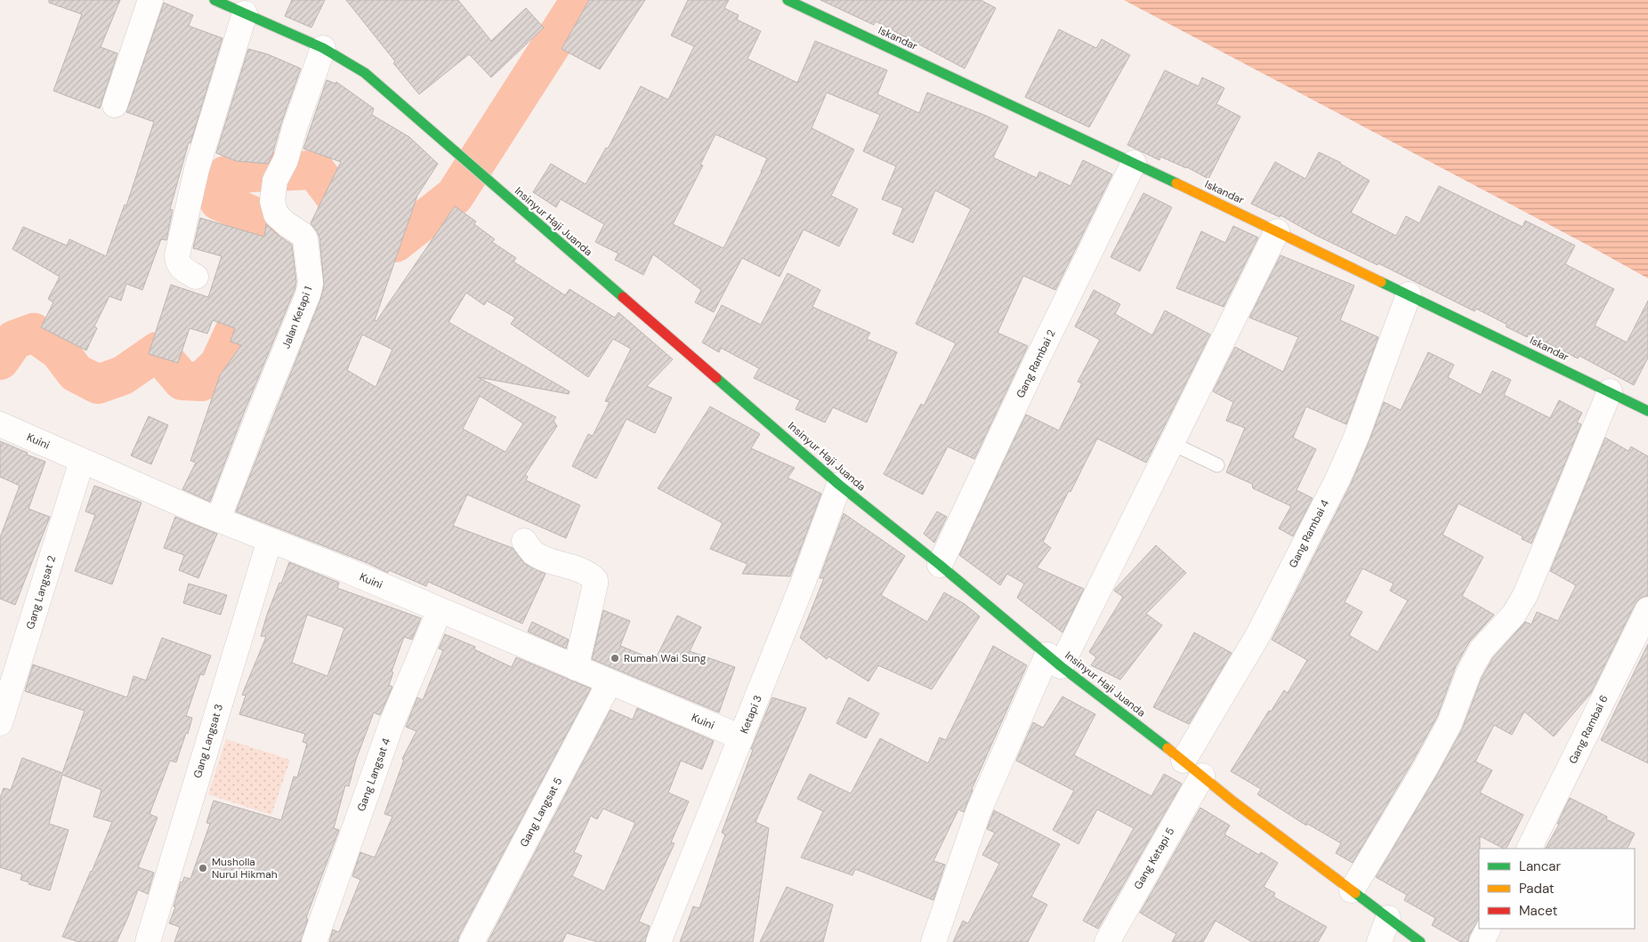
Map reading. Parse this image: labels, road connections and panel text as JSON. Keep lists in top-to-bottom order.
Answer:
{
  "streets": {
    "street": [
      "Iskandar",
      "Insinyur Haji Juanda",
      "Jalan Ketapi 1",
      "Gang Rambai 2",
      "Kuini",
      "Gang Rambai 4",
      "Gang Langsat 2",
      "Ketapi 3",
      "Gang Rambai 6",
      "Gang Langsat 3",
      "Gang Langsat 4",
      "Gang Langsat 5",
      "Gang Ketapi 5"
    ]
  },
  "crossings": [
    ["Iskandar", "Gang Rambai 2"],
    ["Iskandar", "Gang Rambai 4"],
    ["Insinyur Haji Juanda", "Jalan Ketapi 1"],
    ["Insinyur Haji Juanda", "Gang Rambai 2"],
    ["Insinyur Haji Juanda", "Gang Rambai 4"],
    ["Insinyur Haji Juanda", "Ketapi 3"],
    ["Insinyur Haji Juanda", "Gang Ketapi 5"],
    ["Jalan Ketapi 1", "Kuini"],
    ["Kuini", "Gang Langsat 2"],
    ["Kuini", "Ketapi 3"],
    ["Kuini", "Gang Langsat 3"],
    ["Kuini", "Gang Langsat 4"],
    ["Kuini", "Gang Langsat 5"]
  ],
  "places": ["Rumah Wai Sung", "Musholla Nurul Hikmah"],
  "legend": ["Lancar", "Padat", "Macet"]
}
